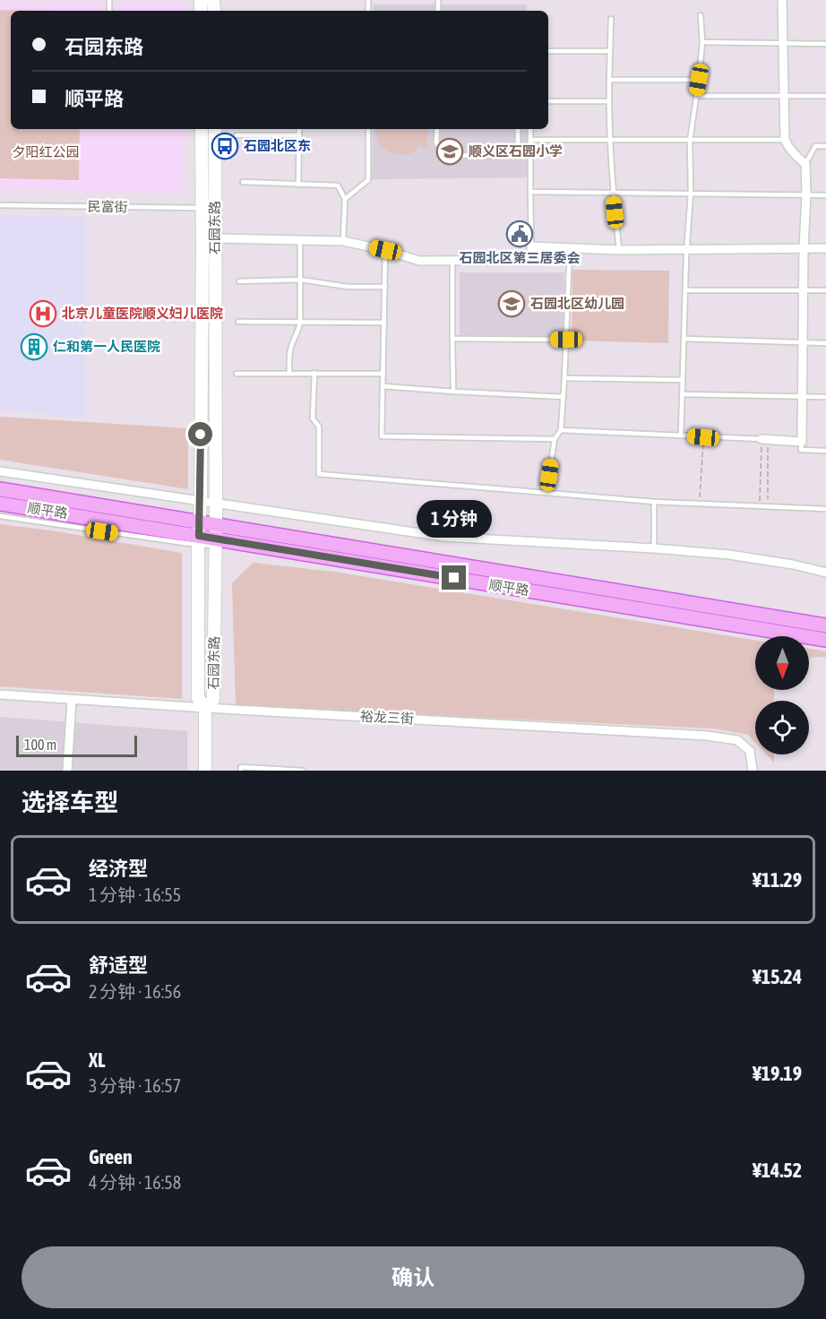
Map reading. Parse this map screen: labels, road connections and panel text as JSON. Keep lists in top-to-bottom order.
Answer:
{
  "streets": {
    "main road": ["石园东路", "顺平路"],
    "street": ["裕龙三街"],
    "lane": ["民富街"]
  },
  "crossings": [
    ["民富街", "石园东路"],
    ["石园东路", "顺平路"],
    ["石园东路", "裕龙三街"]
  ],
  "parks": ["夕阳红公园"],
  "places": {
    "bus stop": ["石园北区东"],
    "school or university": ["顺义区石园小学", "石园北区幼儿园"],
    "public building": ["石园北区第三居委会"],
    "hospital": ["北京儿童医院顺义妇儿医院"],
    "building": ["仁和第一人民医院"]
  },
  "scale_bar": "100 m",
  "north": "bottom",
  "page": {
    "banner": ["石园东路", "顺平路"],
    "bubble": "1 分钟",
    "scale": "100 m",
    "heading": "选择车型",
    "list": [
      {
        "name": "经济型",
        "note": "1 分钟 · 16:55",
        "value": "¥11.29"
      },
      {
        "name": "舒适型",
        "note": "2 分钟 · 16:56",
        "value": "¥15.24"
      },
      {
        "name": "XL",
        "note": "3 分钟 · 16:57",
        "value": "¥19.19"
      },
      {
        "name": "Green",
        "note": "4 分钟 · 16:58",
        "value": "¥14.52"
      }
    ],
    "buttons": "确认"
  }
}
